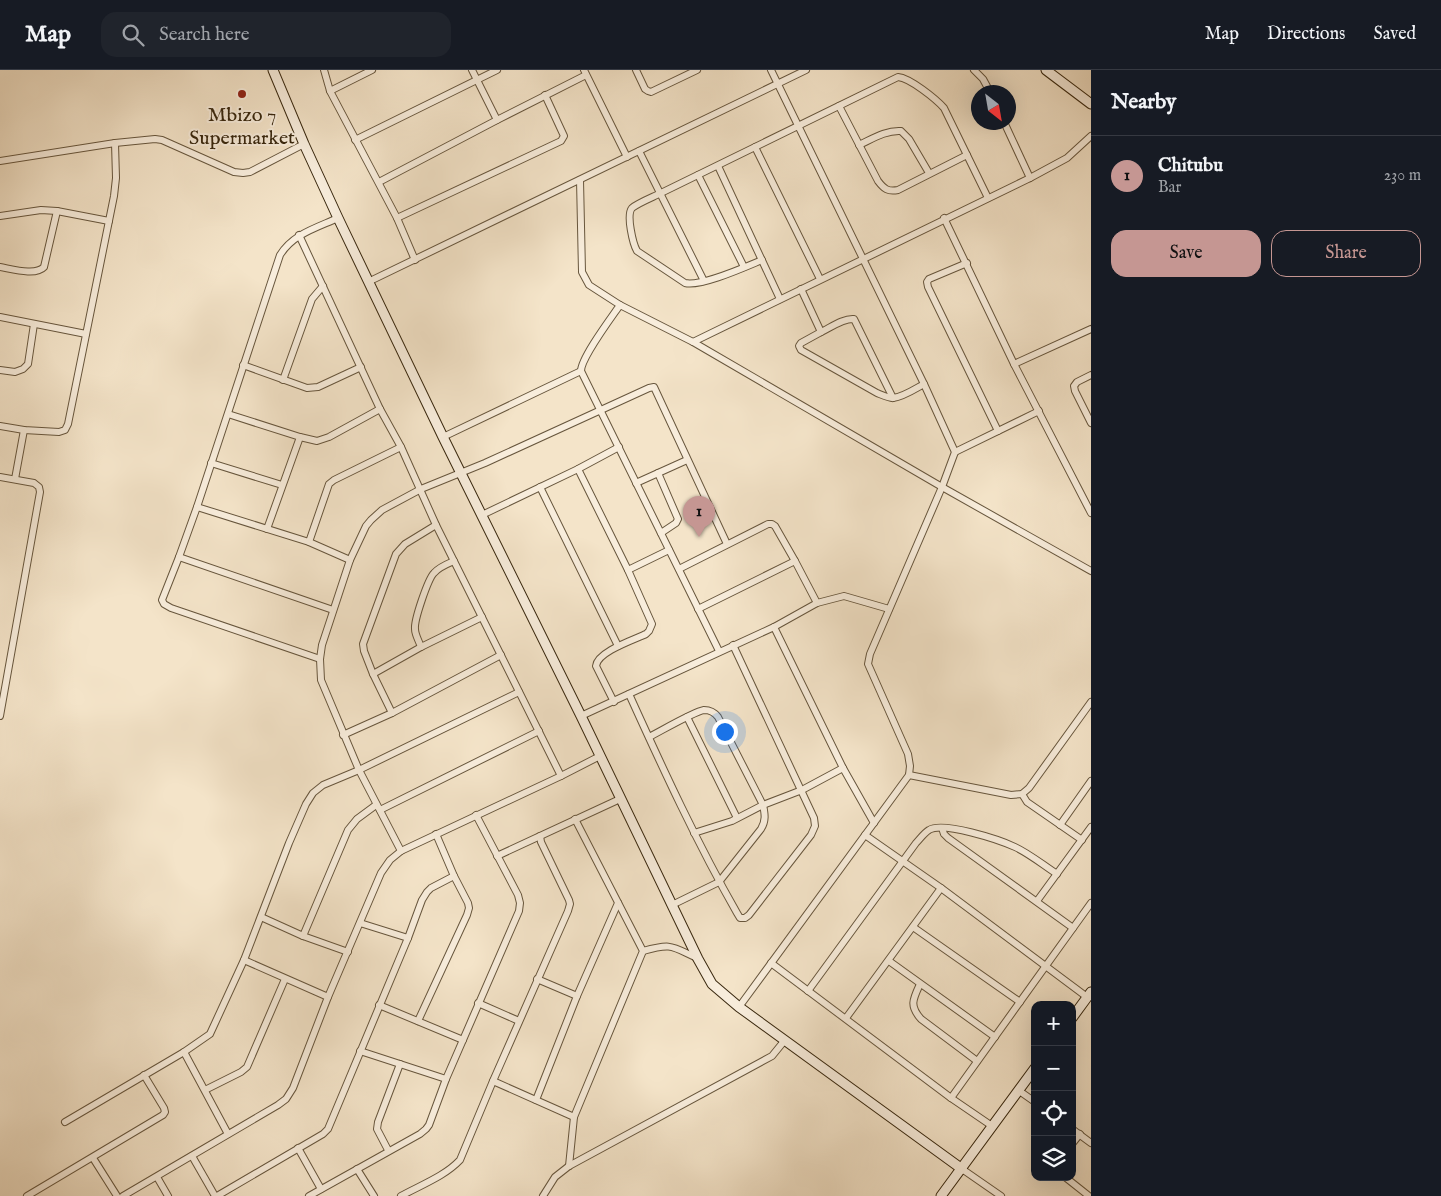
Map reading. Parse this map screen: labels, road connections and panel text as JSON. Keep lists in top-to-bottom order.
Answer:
{
  "places": ["Mbizo 7 Supermarket"],
  "north": "bottom right",
  "page": {
    "header": "Map",
    "search": "Search here",
    "nav": ["Map", "Directions", "Saved"],
    "heading": "Nearby",
    "list": [
      {
        "mark": "1",
        "name": "Chitubu",
        "note": "Bar",
        "value": "230 m"
      }
    ],
    "buttons": ["Save", "Share"],
    "pins": "1",
    "map_buttons": ["+", "−"]
  }
}
